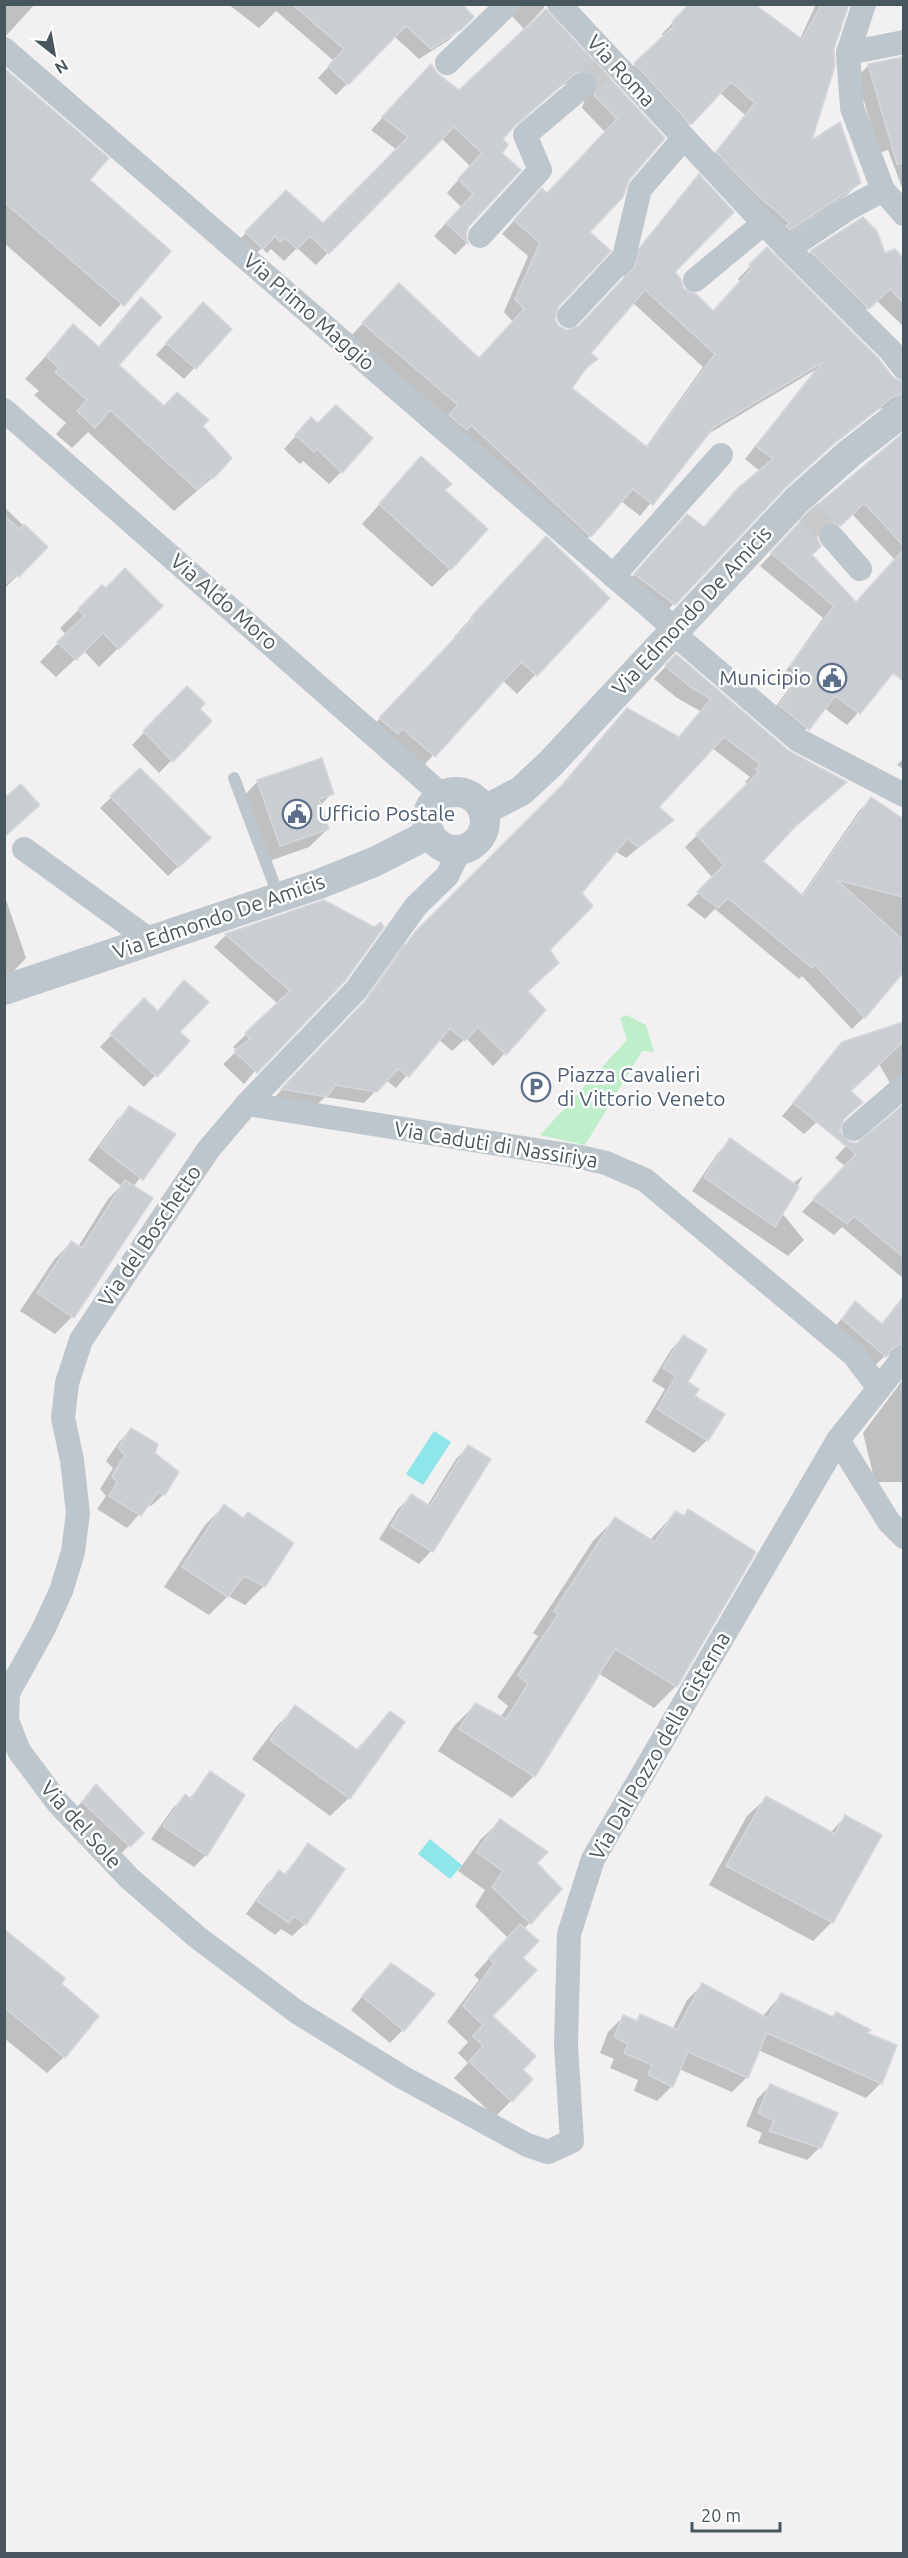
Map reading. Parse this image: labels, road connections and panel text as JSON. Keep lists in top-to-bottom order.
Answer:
{
  "streets": {
    "street": [
      "Via Roma",
      "Via Primo Maggio",
      "Via Aldo Moro",
      "Via Edmondo De Amicis",
      "Via Caduti di Nassiriya",
      "Via del Boschetto",
      "Via Dal Pozzo della Cisterna",
      "Via del Sole"
    ]
  },
  "crossings": [
    ["Via Primo Maggio", "Via Edmondo De Amicis"],
    ["Via Aldo Moro", "Via Edmondo De Amicis"],
    ["Via Aldo Moro", "Via del Boschetto"],
    ["Via Edmondo De Amicis", "Via del Boschetto"],
    ["Via Caduti di Nassiriya", "Via del Boschetto"],
    ["Via Caduti di Nassiriya", "Via Dal Pozzo della Cisterna"],
    ["Via del Boschetto", "Via del Sole"],
    ["Via Dal Pozzo della Cisterna", "Via del Sole"]
  ],
  "places": {
    "public building": ["Municipio", "Ufficio Postale"],
    "parking": ["Piazza Cavalieri di Vittorio Veneto"]
  },
  "scale_bar": "20 m",
  "north": "bottom right"
}
